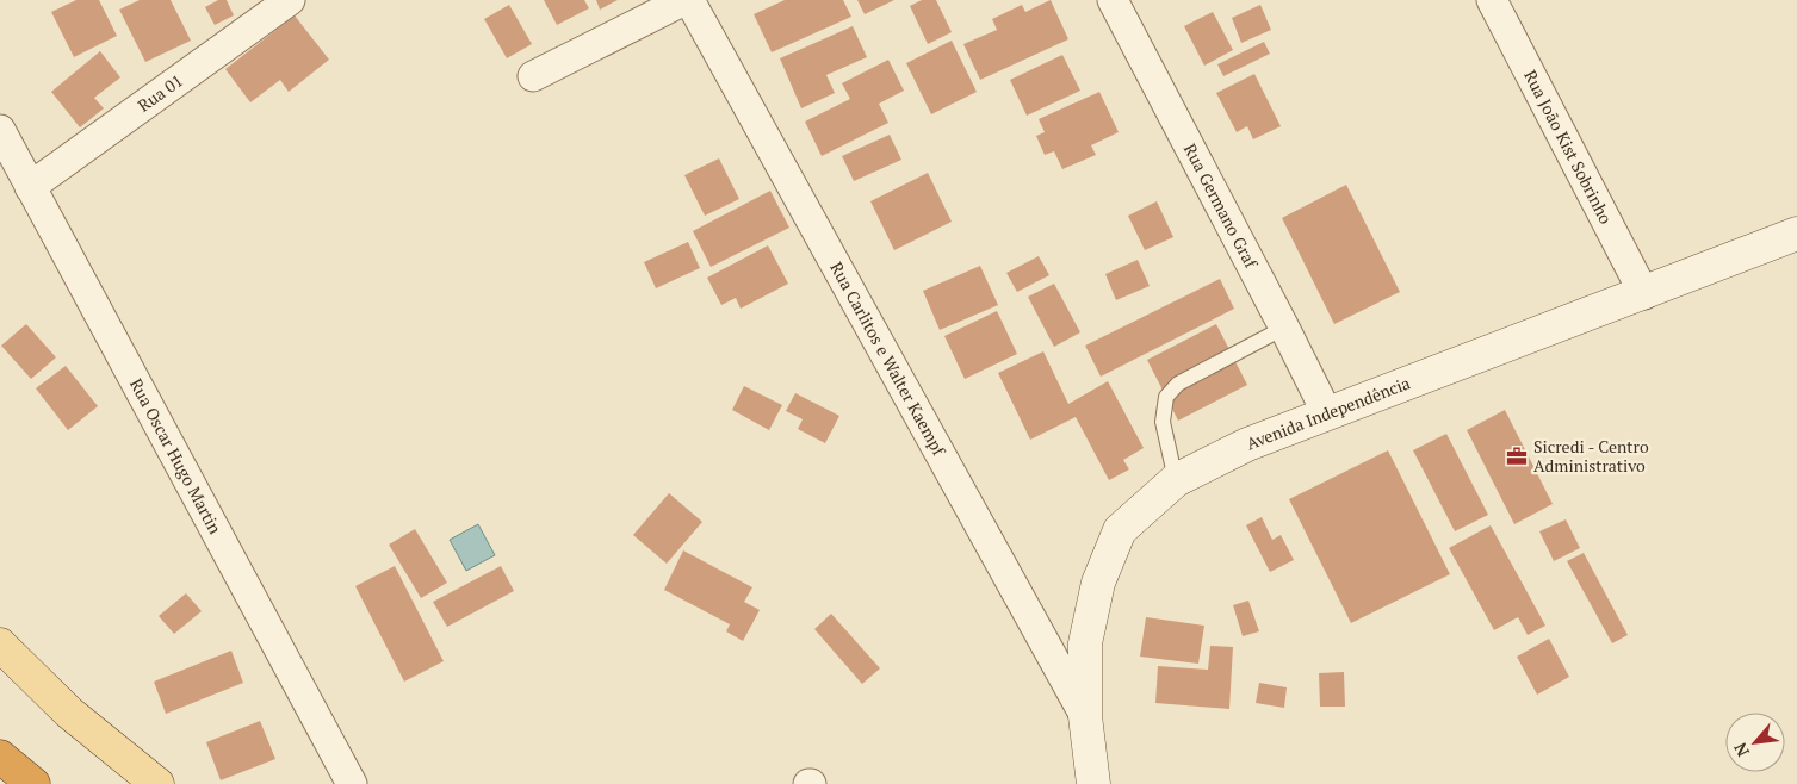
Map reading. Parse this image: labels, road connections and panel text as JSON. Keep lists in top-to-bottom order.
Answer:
{
  "streets": {
    "main road": ["Avenida Independência"],
    "street": [
      "Rua 01",
      "Rua João Kist Sobrinho",
      "Rua Germano Graf",
      "Rua Carlitos e Walter Kaempf",
      "Rua Oscar Hugo Martin"
    ]
  },
  "crossings": [
    ["Rua 01", "Rua Oscar Hugo Martin"],
    ["Rua João Kist Sobrinho", "Avenida Independência"],
    ["Rua Germano Graf", "Avenida Independência"],
    ["Rua Carlitos e Walter Kaempf", "Avenida Independência"]
  ],
  "places": {
    "office": ["Sicredi - Centro Administrativo"]
  },
  "north": "bottom left"
}
